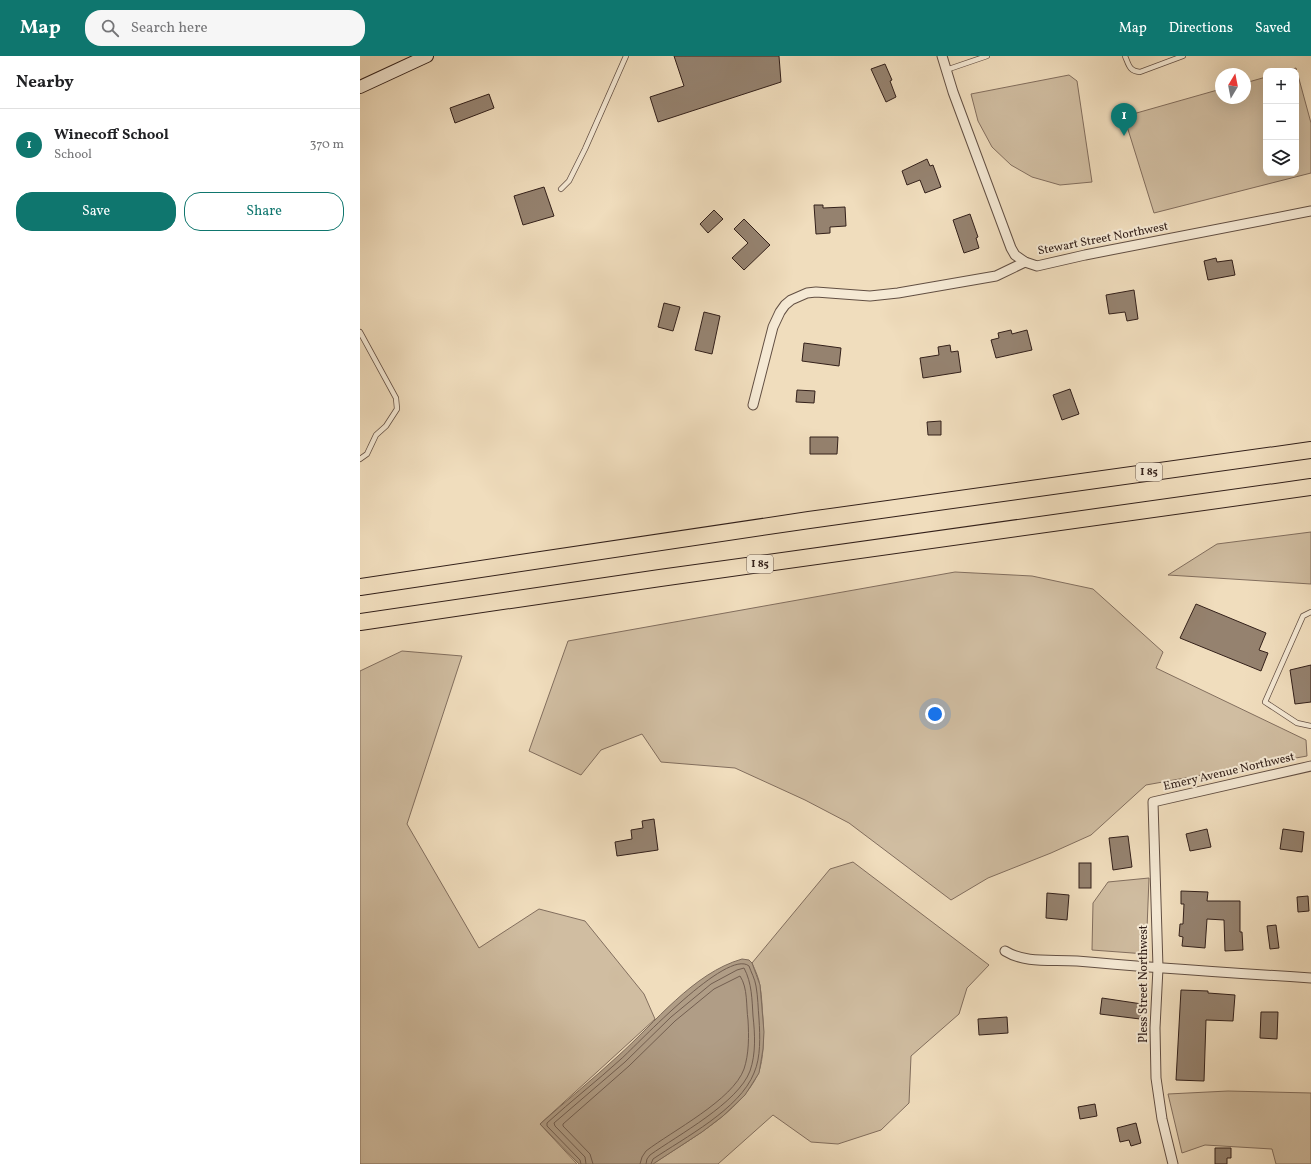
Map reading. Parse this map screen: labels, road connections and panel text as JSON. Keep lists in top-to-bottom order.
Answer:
{
  "streets": {
    "highway": ["I 85"],
    "street": ["Stewart Street Northwest", "Emery Avenue Northwest", "Pless Street Northwest"]
  },
  "crossings": [
    ["Emery Avenue Northwest", "Pless Street Northwest"]
  ],
  "north": "top",
  "page": {
    "header": "Map",
    "search": "Search here",
    "nav": ["Map", "Directions", "Saved"],
    "heading": "Nearby",
    "map_buttons": ["+", "−"],
    "pins": "1",
    "list": [
      {
        "mark": "1",
        "name": "Winecoff School",
        "note": "School",
        "value": "370 m"
      }
    ],
    "buttons": ["Save", "Share"]
  }
}
